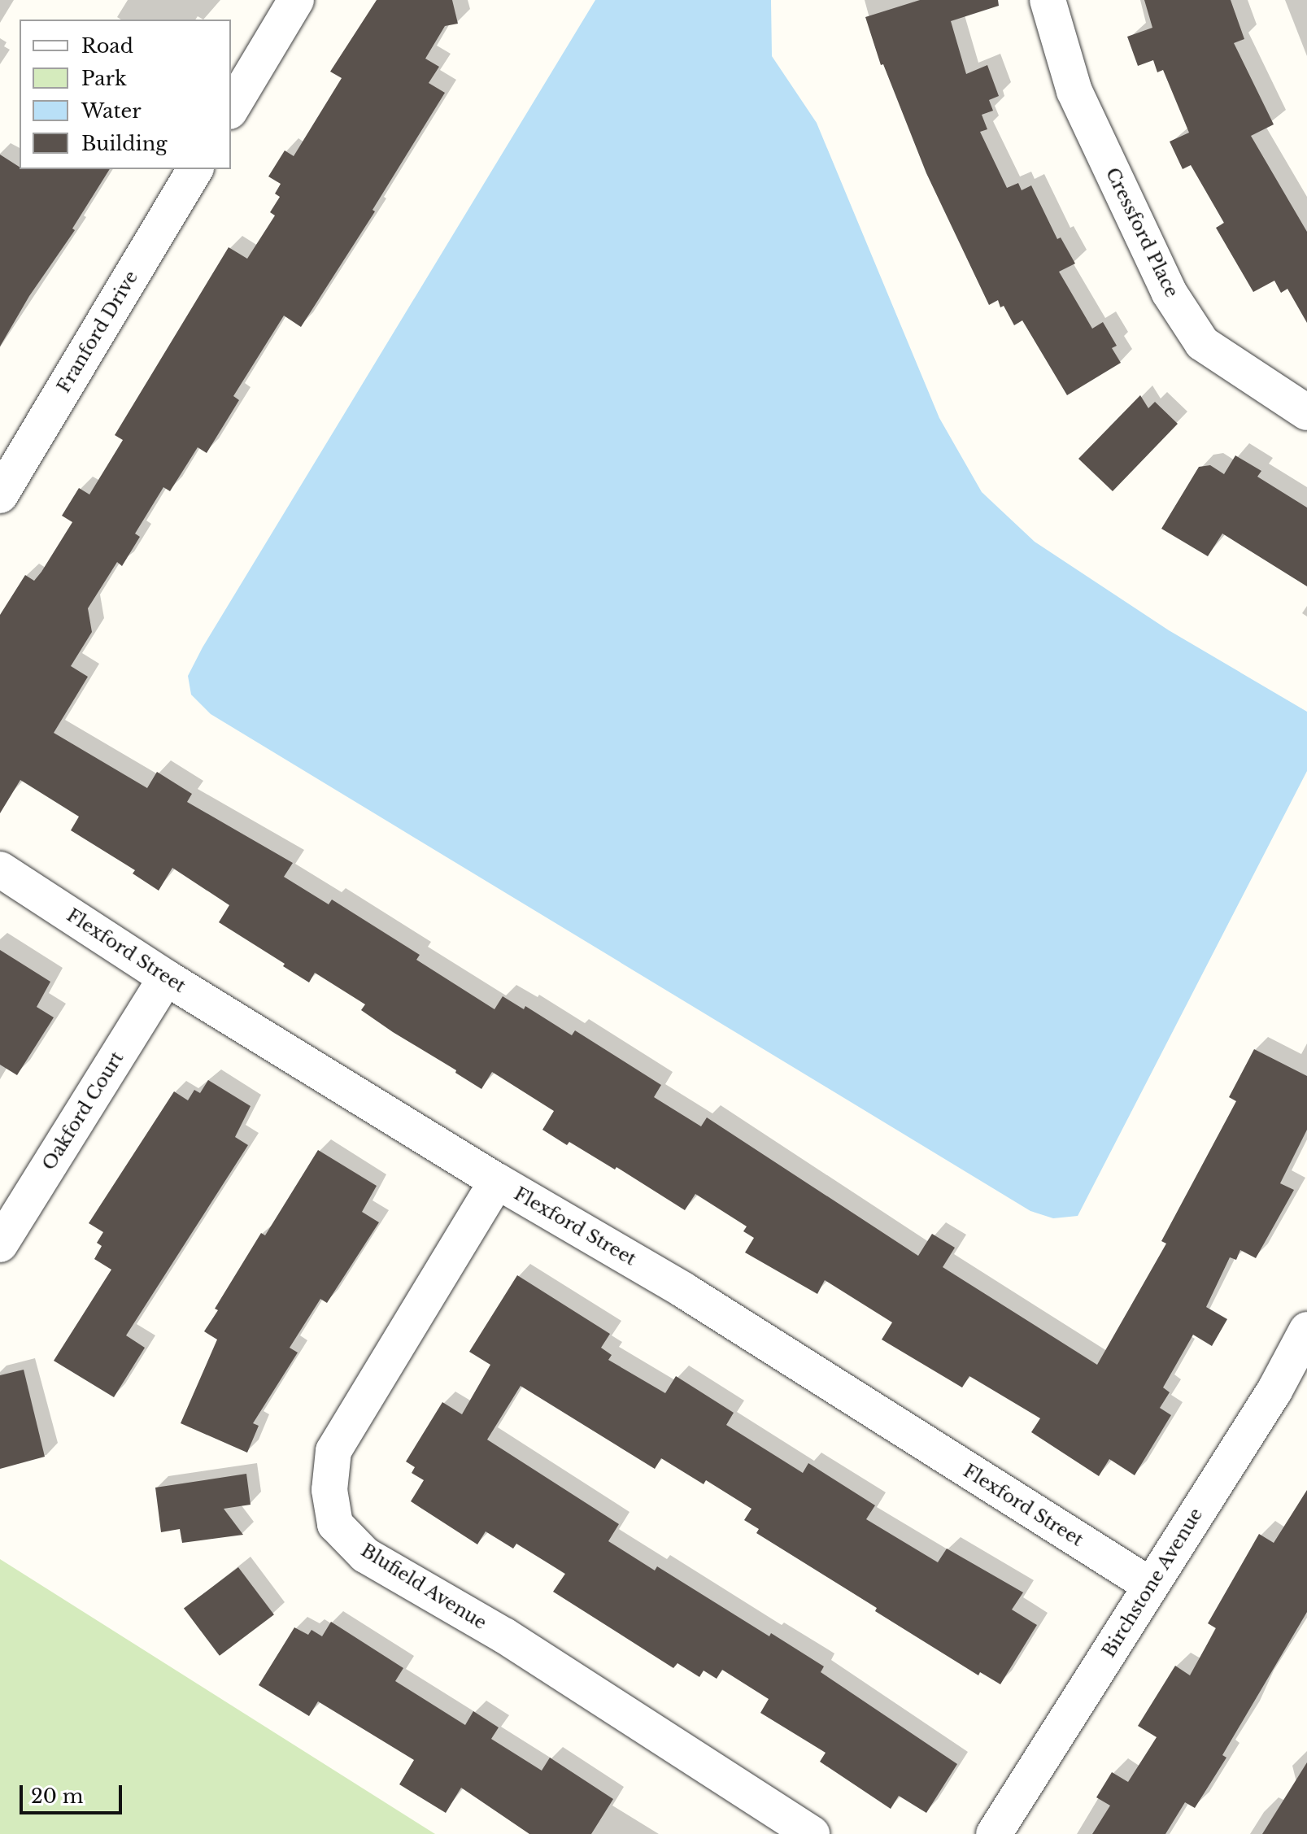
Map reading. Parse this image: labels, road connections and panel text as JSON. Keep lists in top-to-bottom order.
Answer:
{
  "streets": {
    "street": [
      "Cressford Place",
      "Franford Drive",
      "Flexford Street",
      "Oakford Court",
      "Birchstone Avenue",
      "Blufield Avenue"
    ]
  },
  "crossings": [
    ["Flexford Street", "Oakford Court"],
    ["Flexford Street", "Birchstone Avenue"],
    ["Flexford Street", "Blufield Avenue"]
  ],
  "legend": [
    "Road",
    "Park",
    "Water",
    "Building"
  ],
  "scale_bar": "20 m"
}
